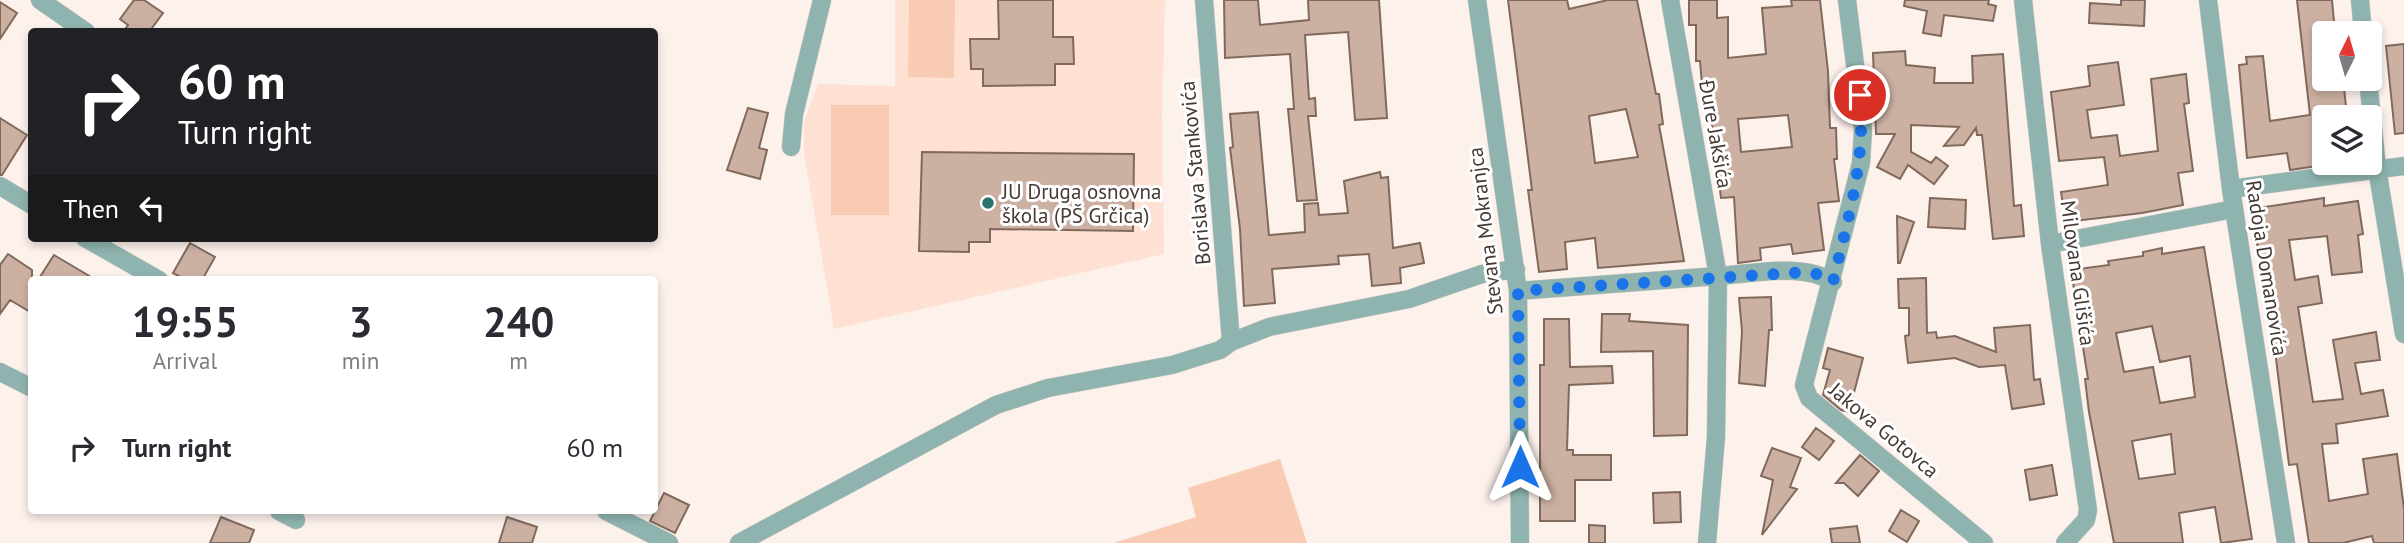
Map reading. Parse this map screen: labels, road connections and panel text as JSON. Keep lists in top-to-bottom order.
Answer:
{
  "streets": {
    "street": [
      "Đure Jakšića",
      "Borislava Stankovića",
      "Stevana Mokranjca",
      "Radoja Domanovića",
      "Milovana Glišića",
      "Jakova Gotovca"
    ]
  },
  "places": ["JU Druga osnovna škola (PŠ Grčica)"],
  "north": "top",
  "page": {
    "turn": ["60 m", "Turn right"],
    "then": "Then",
    "eta": [
      "19:55",
      "Arrival",
      "3",
      "min",
      "240",
      "m"
    ],
    "list": [
      {
        "name": "Turn right",
        "value": "60 m"
      }
    ]
  }
}
